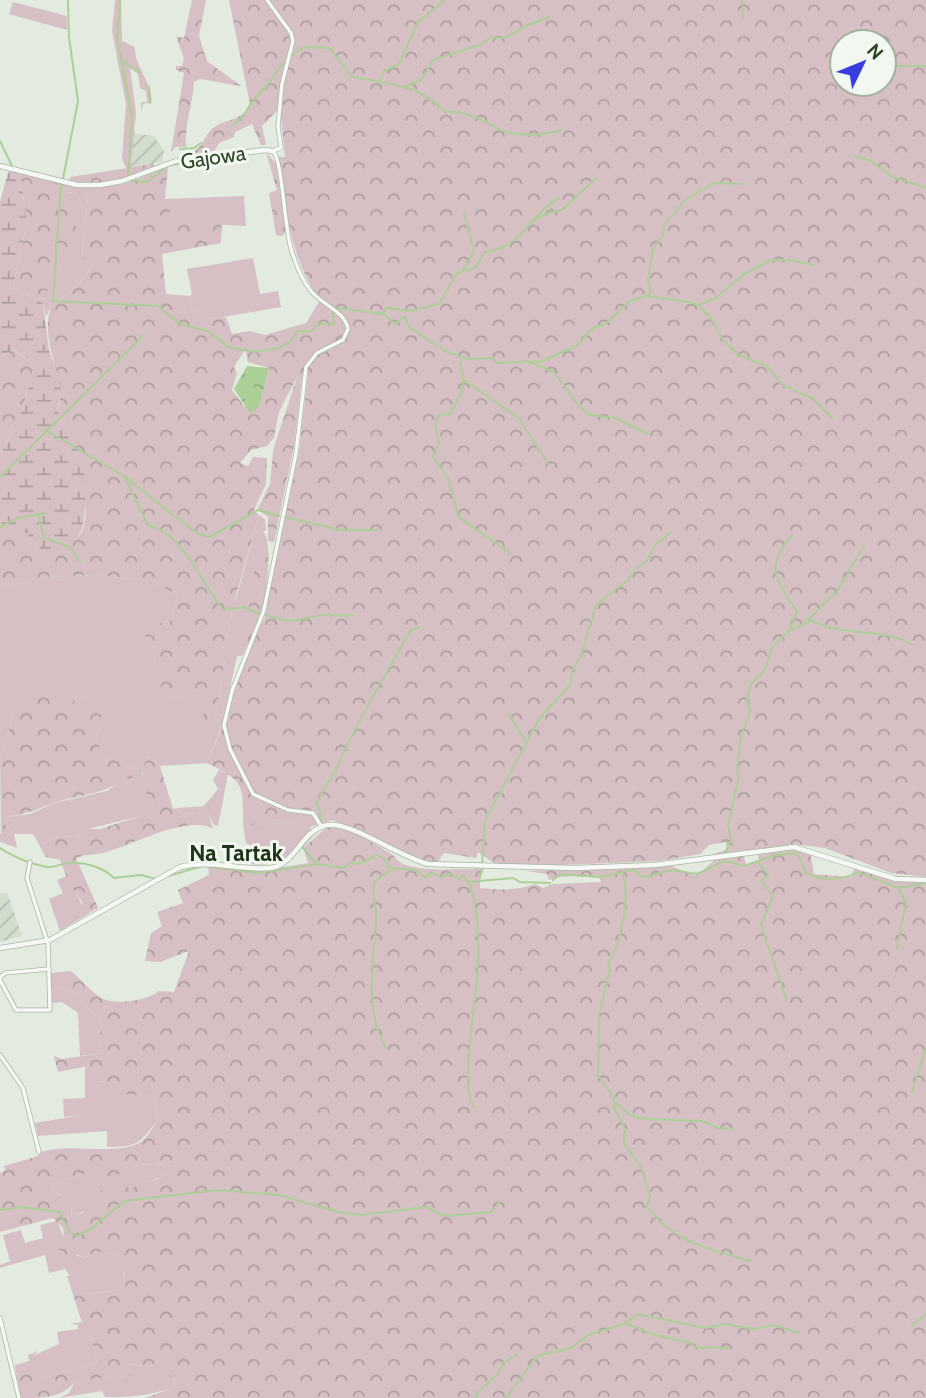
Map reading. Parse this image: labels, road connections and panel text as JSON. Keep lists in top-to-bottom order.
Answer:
{
  "streets": {
    "street": ["Gajowa"]
  },
  "districts": ["Na Tartak"],
  "north": "top right"
}
